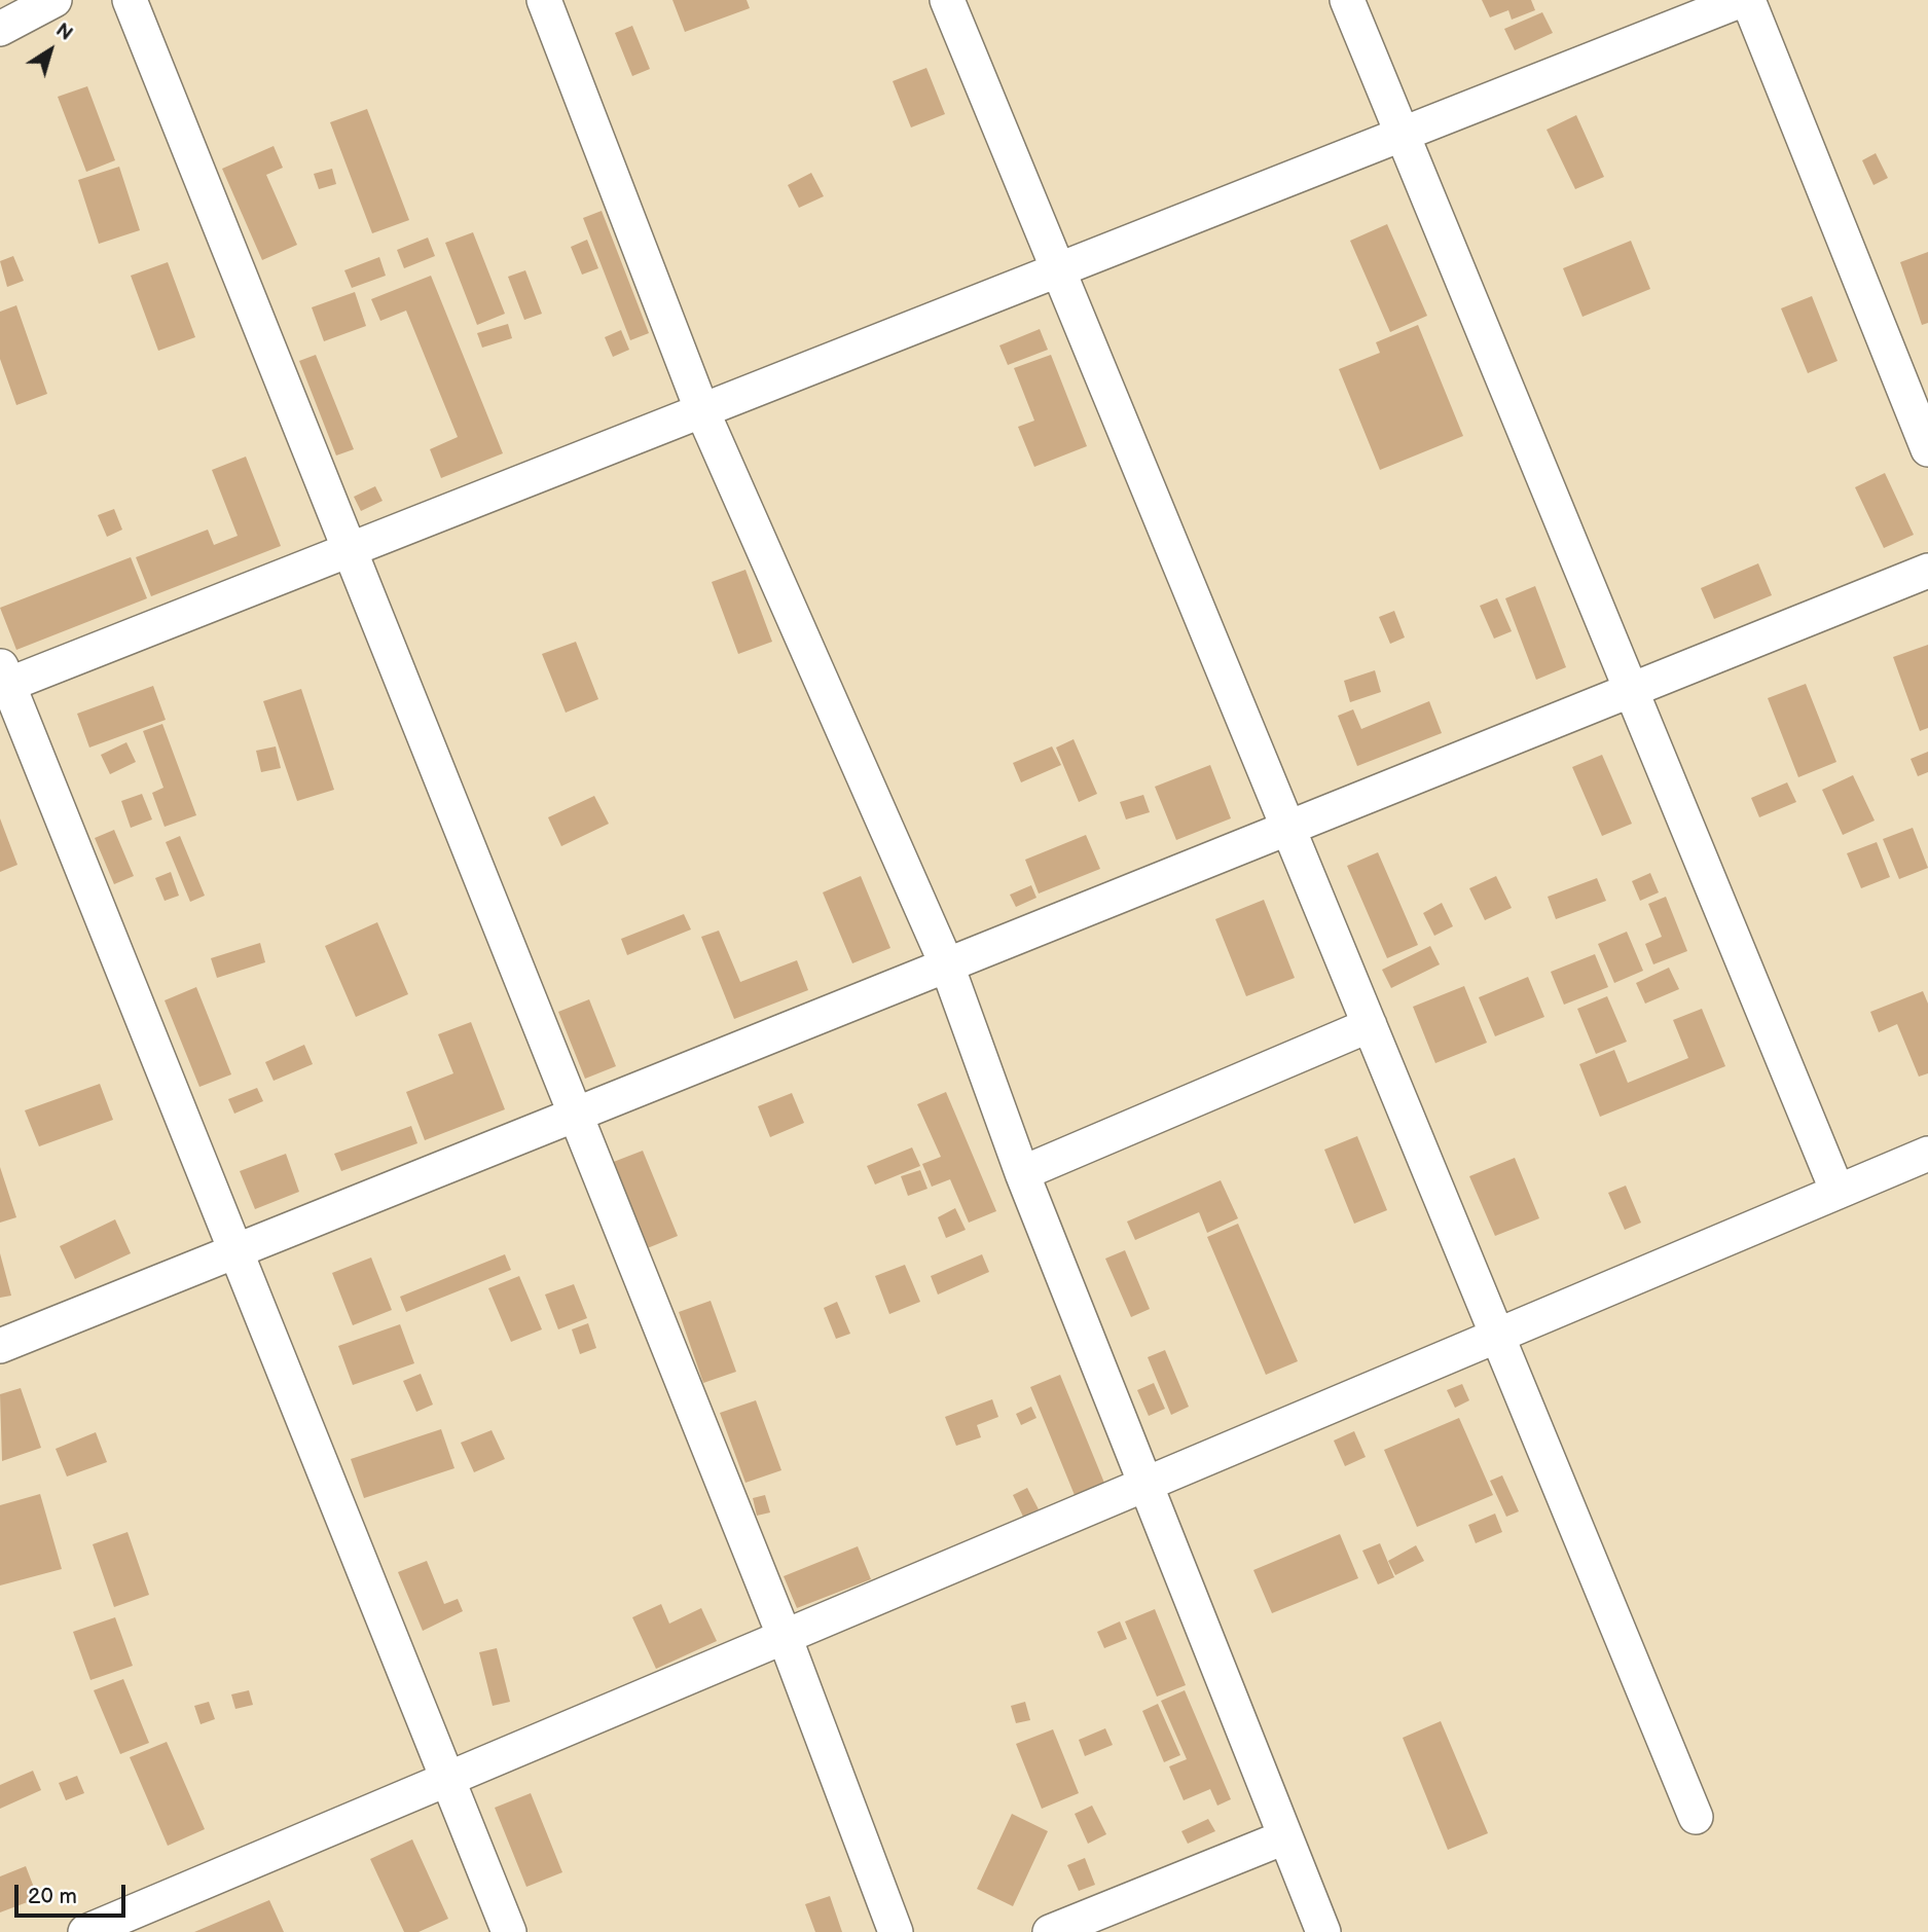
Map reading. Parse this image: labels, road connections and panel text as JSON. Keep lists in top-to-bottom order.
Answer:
{
  "scale_bar": "20 m",
  "north": "top right"
}
